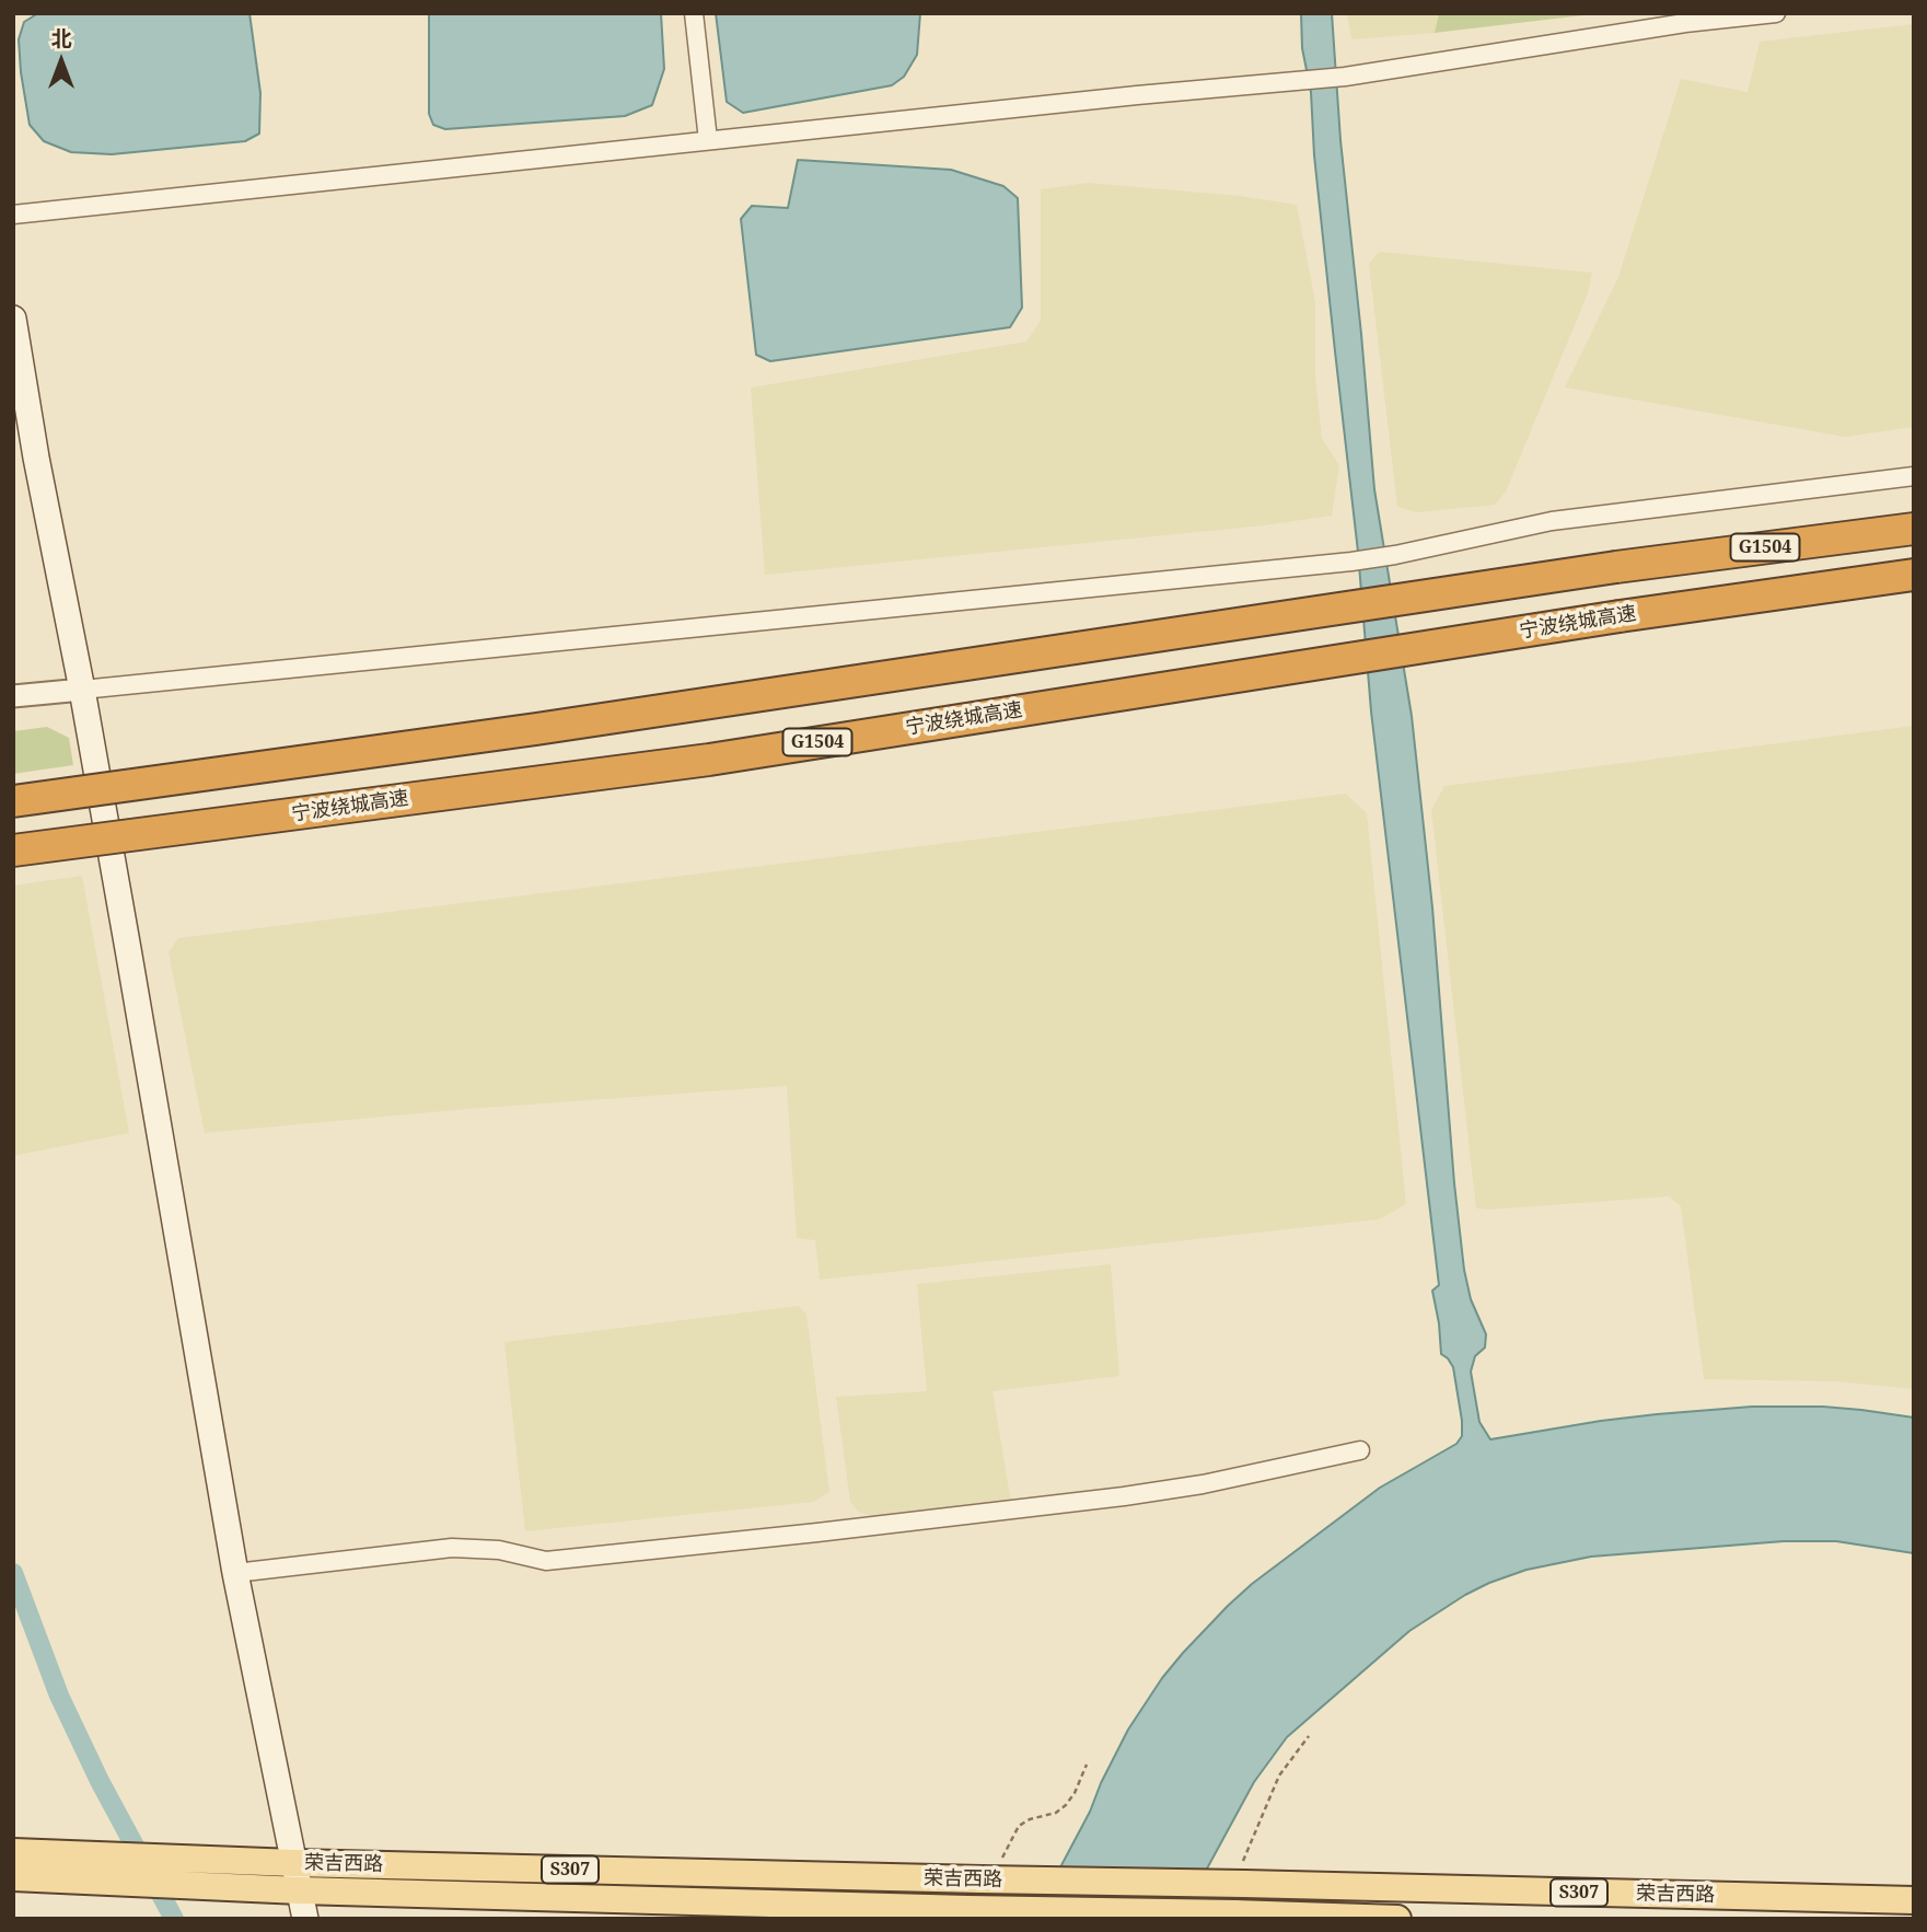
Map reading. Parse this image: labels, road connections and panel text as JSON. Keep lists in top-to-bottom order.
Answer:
{
  "streets": {
    "highway": ["G1504", "宁波绕城高速"],
    "main road": ["荣吉西路", "S307"]
  },
  "north": "top"
}
